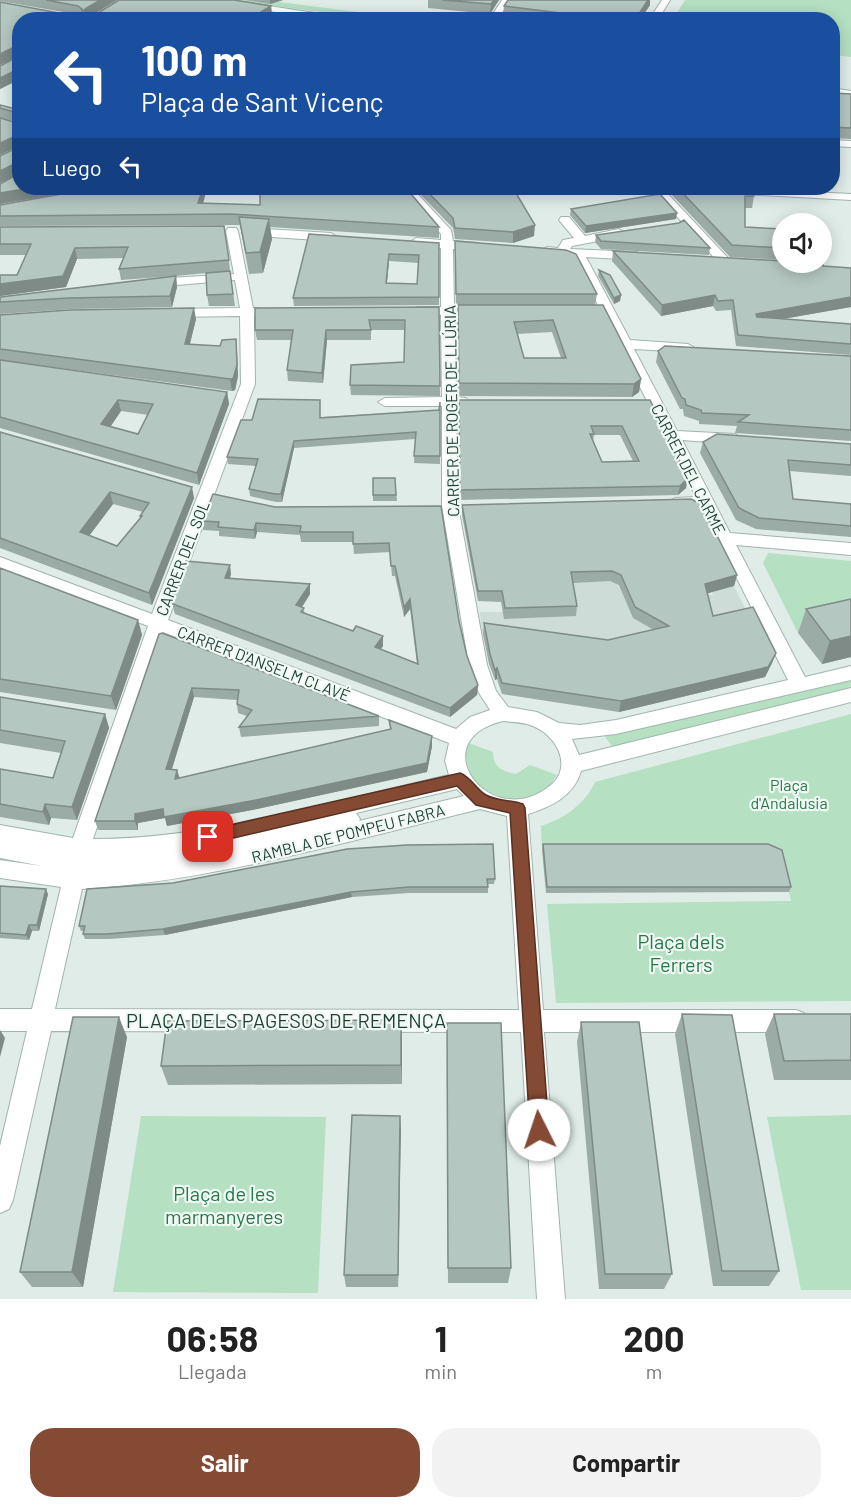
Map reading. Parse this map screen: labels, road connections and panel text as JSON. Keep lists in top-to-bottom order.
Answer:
{
  "streets": {
    "street": [
      "CARRER DE ROGER DE LLÚRIA",
      "CARRER DEL CARME",
      "CARRER DEL SOL",
      "CARRER D'ANSELM CLAVÉ",
      "RAMBLA DE POMPEU FABRA",
      "PLAÇA DELS PAGESOS DE REMENÇA"
    ]
  },
  "crossings": [
    ["CARRER DE ROGER DE LLÚRIA", "CARRER D'ANSELM CLAVÉ"],
    ["CARRER DE ROGER DE LLÚRIA", "RAMBLA DE POMPEU FABRA"],
    ["CARRER DEL SOL", "CARRER D'ANSELM CLAVÉ"],
    ["CARRER DEL SOL", "RAMBLA DE POMPEU FABRA"],
    ["CARRER DEL SOL", "PLAÇA DELS PAGESOS DE REMENÇA"],
    ["CARRER D'ANSELM CLAVÉ", "RAMBLA DE POMPEU FABRA"]
  ],
  "parks": ["Plaça d'Andalusia", "Plaça dels Ferrers", "Plaça de les marmanyeres"],
  "page": {
    "turn": ["100 m", "Plaça de Sant Vicenç"],
    "then": "Luego",
    "eta": [
      "06:58",
      "Llegada",
      "1",
      "min",
      "200",
      "m"
    ],
    "buttons": ["Salir", "Compartir"]
  }
}
